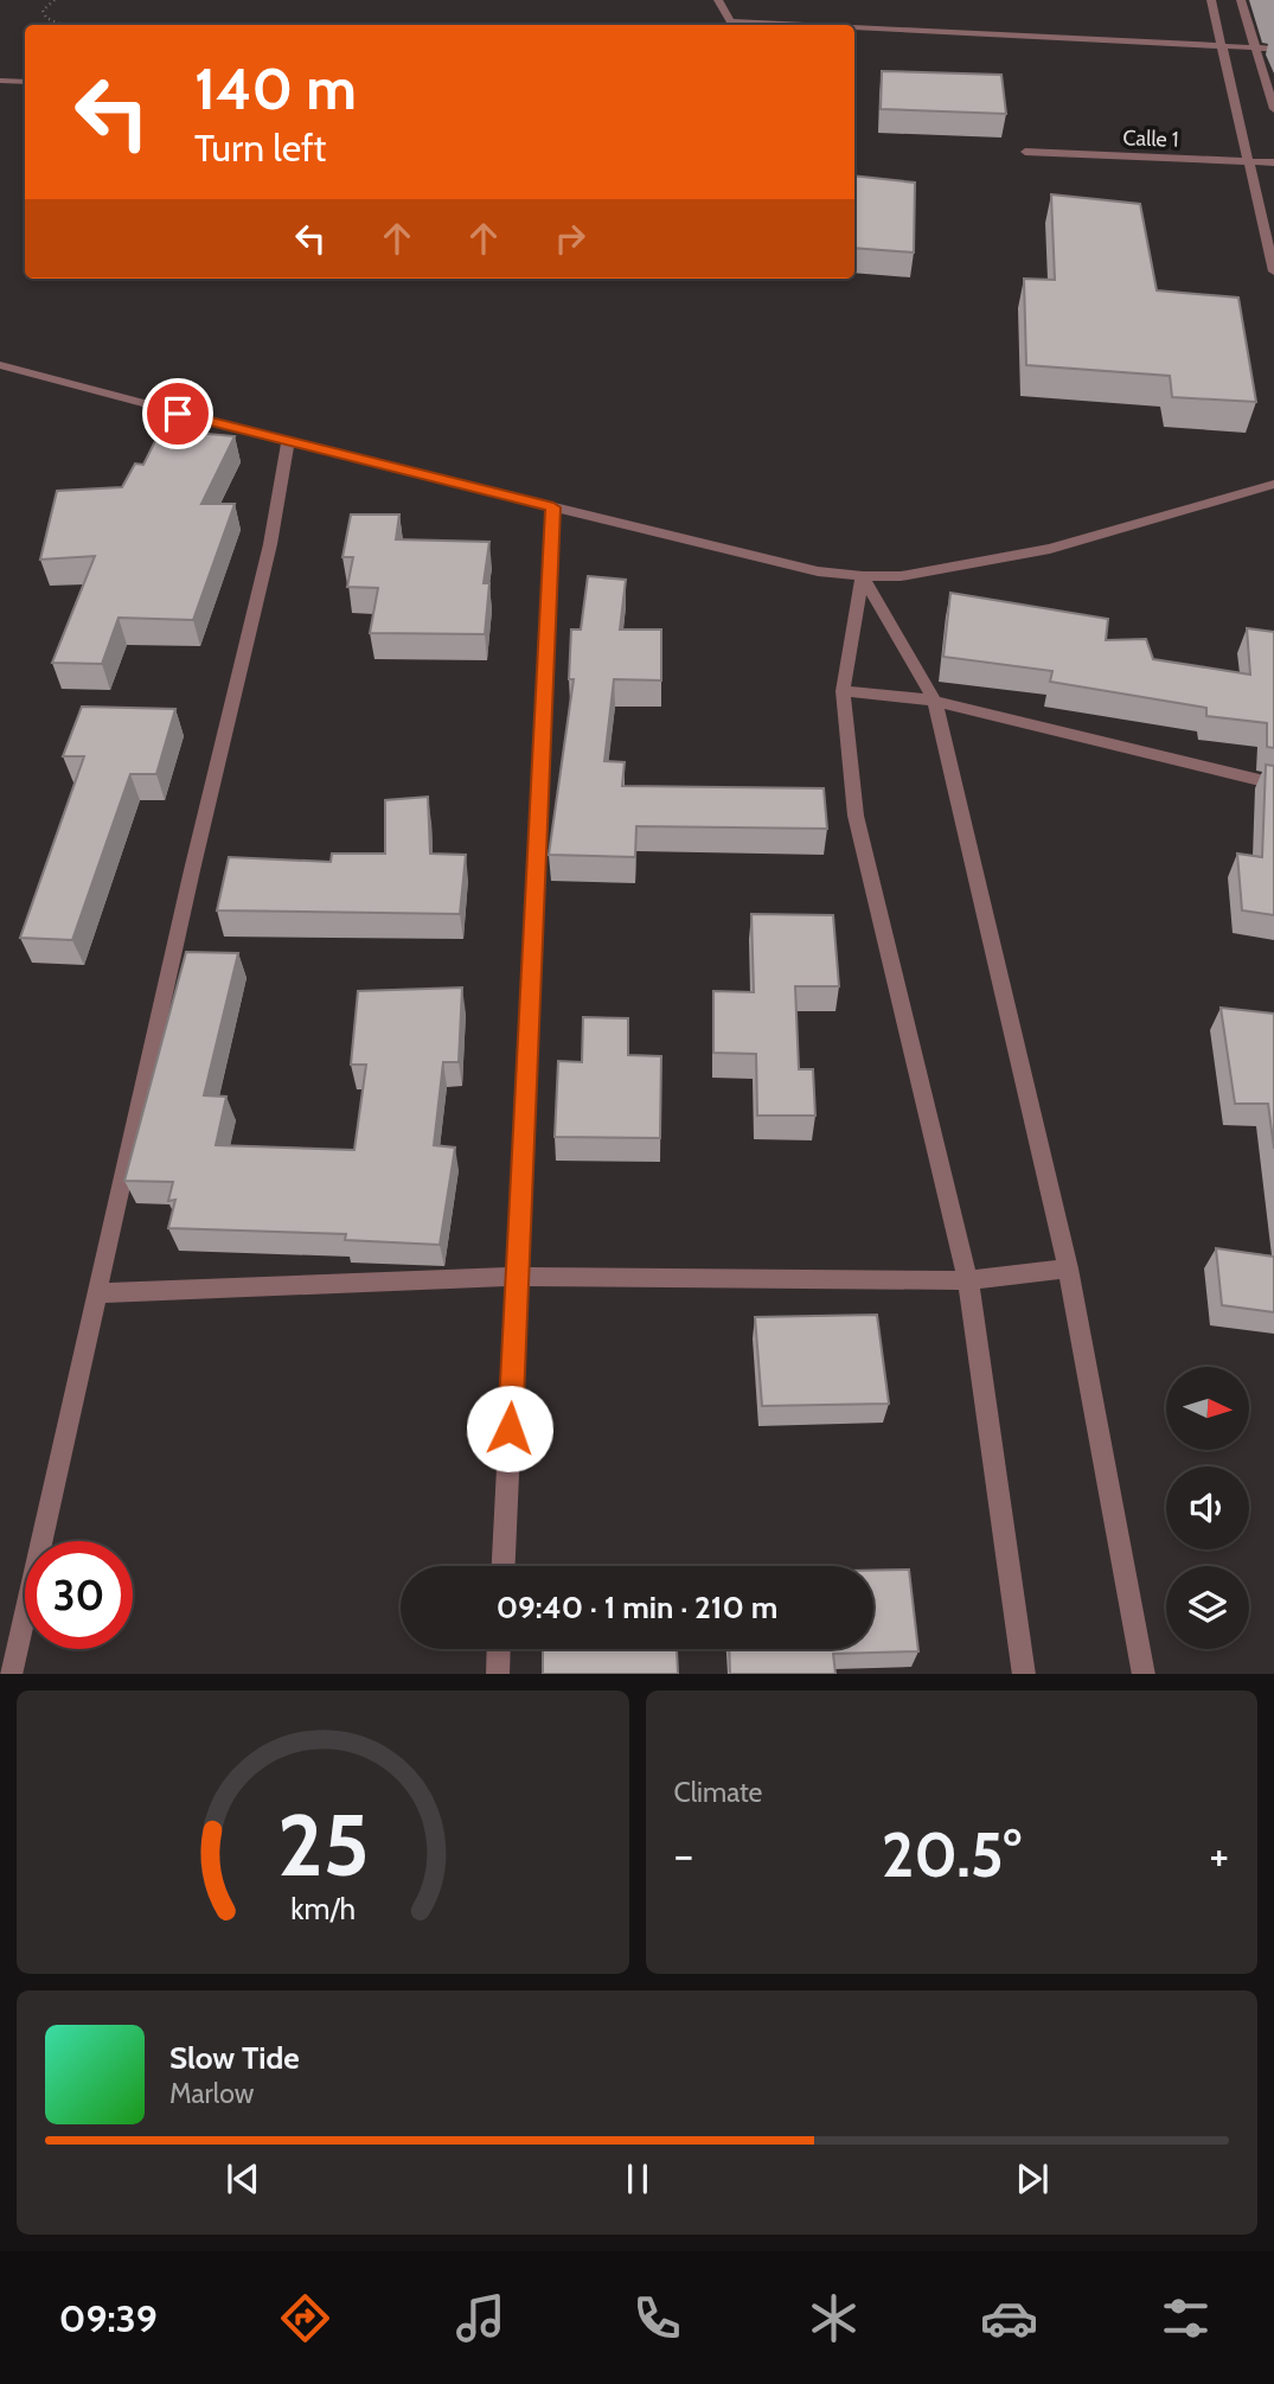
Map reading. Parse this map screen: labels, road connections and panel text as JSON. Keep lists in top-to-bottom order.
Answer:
{
  "streets": {
    "street": ["Calle 1"]
  },
  "north": "right",
  "page": {
    "turn": ["140 m", "Turn left"],
    "limit": "30",
    "trip": "09:40 · 1 min · 210 m",
    "tile": "Climate",
    "heat": ["−", "20.5°", "+"],
    "song": ["Slow Tide", "Marlow"],
    "tabs": "09:39",
    "gauge": ["25", "km/h"]
  }
}
